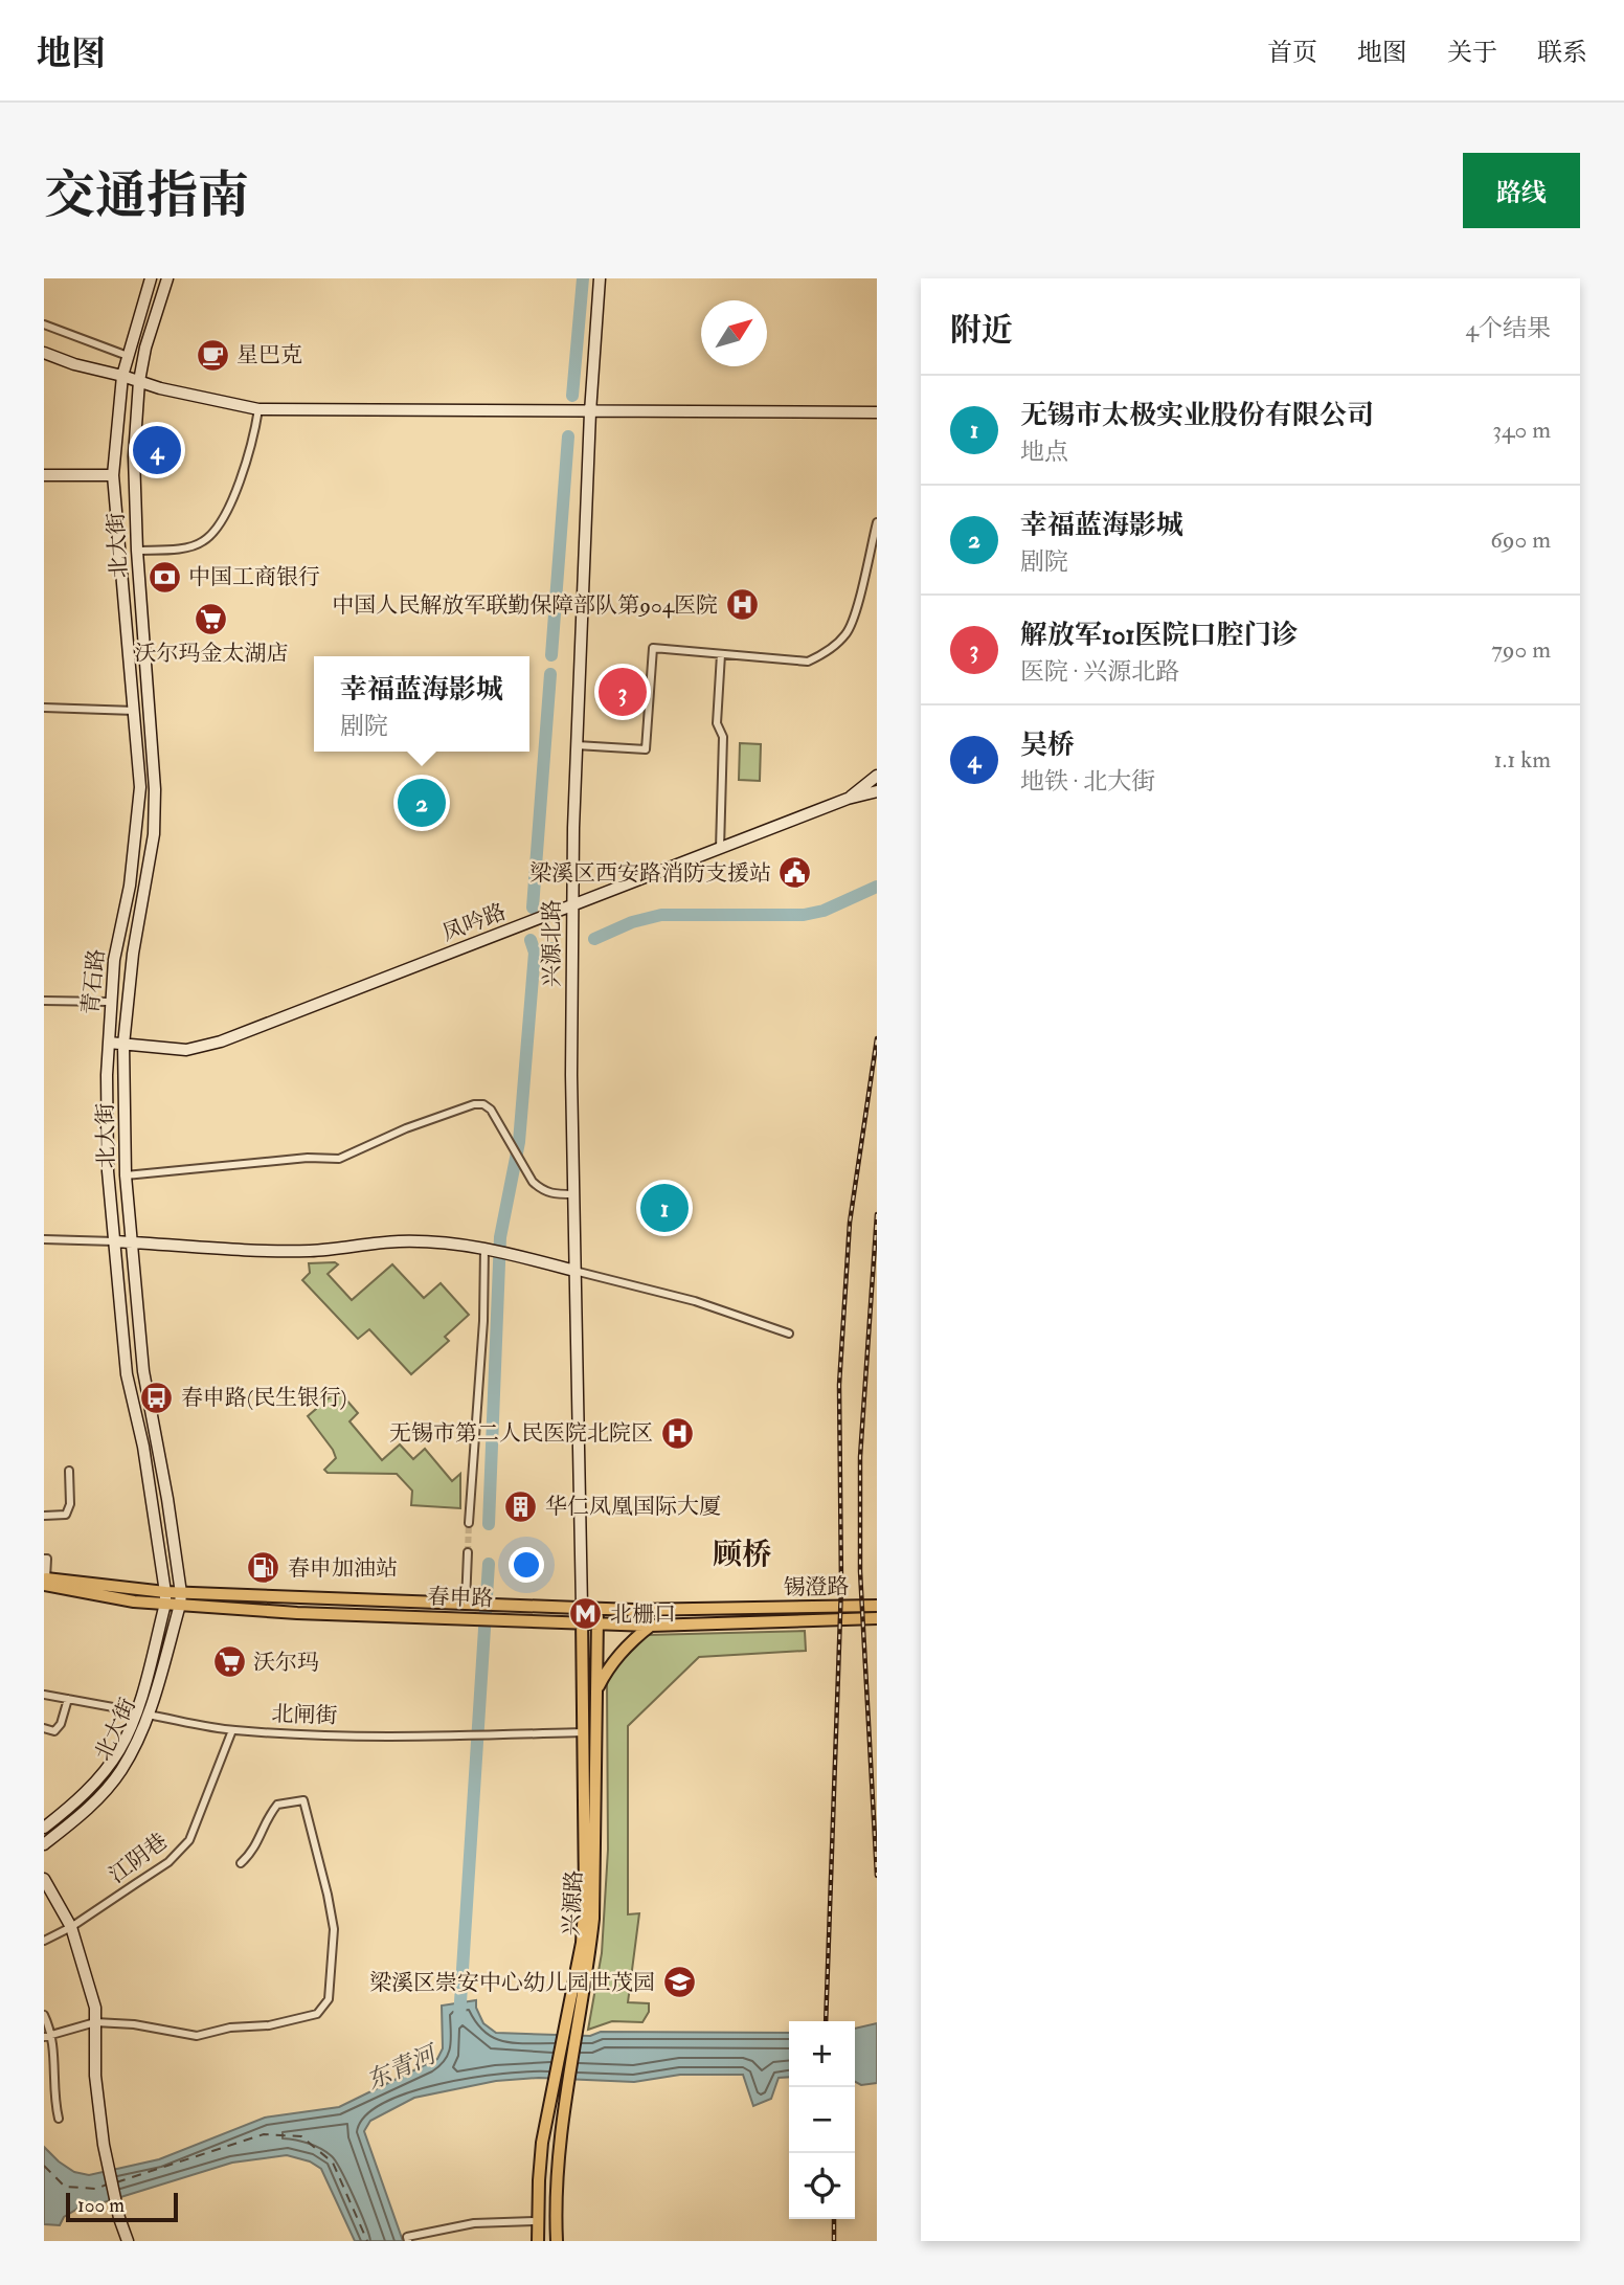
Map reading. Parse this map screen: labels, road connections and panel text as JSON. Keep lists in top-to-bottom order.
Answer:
{
  "streets": {
    "main road": [
      "北大街",
      "凤吟路",
      "兴源北路",
      "青石路",
      "锡澄路",
      "春申路",
      "兴源路"
    ],
    "street": ["北闸街", "江阴巷"]
  },
  "crossings": [
    ["北大街", "凤吟路"],
    ["北大街", "青石路"],
    ["北大街", "春申路"],
    ["北大街", "北闸街"],
    ["凤吟路", "兴源北路"],
    ["凤吟路", "青石路"],
    ["兴源北路", "春申路"],
    ["兴源北路", "兴源路"],
    ["青石路", "春申路"],
    ["锡澄路", "春申路"],
    ["春申路", "兴源路"],
    ["北闸街", "江阴巷"],
    ["北闸街", "兴源路"]
  ],
  "districts": ["顾桥"],
  "water": ["东青河"],
  "places": {
    "cafe": ["星巴克"],
    "bank": ["中国工商银行"],
    "hospital": ["中国人民解放军联勤保障部队第904医院", "无锡市第二人民医院北院区"],
    "supermarket": ["沃尔玛金太湖店", "沃尔玛"],
    "public building": ["梁溪区西安路消防支援站"],
    "bus stop": ["春申路(民生银行)"],
    "building": ["华仁凤凰国际大厦"],
    "fuel station": ["春申加油站"],
    "metro station": ["北栅口"],
    "school or university": ["梁溪区崇安中心幼儿园世茂园"]
  },
  "scale_bar": "100 m",
  "north": "top right",
  "page": {
    "header": "地图",
    "nav": [
      "首页",
      "地图",
      "关于",
      "联系"
    ],
    "buttons": "路线",
    "title": "交通指南",
    "heading": ["附近", "4个结果"],
    "list": [
      {
        "mark": "1",
        "name": "无锡市太极实业股份有限公司",
        "note": "地点",
        "value": "340 m"
      },
      {
        "mark": "2",
        "name": "幸福蓝海影城",
        "note": "剧院",
        "value": "690 m"
      },
      {
        "mark": "3",
        "name": "解放军101医院口腔门诊",
        "note": "医院 · 兴源北路",
        "value": "790 m"
      },
      {
        "mark": "4",
        "name": "吴桥",
        "note": "地铁 · 北大街",
        "value": "1.1 km"
      }
    ],
    "pins": [
      "4",
      "3",
      "2",
      "1"
    ],
    "popup": ["幸福蓝海影城", "剧院"],
    "map_buttons": ["+", "−"],
    "scale": "100 m"
  }
}
